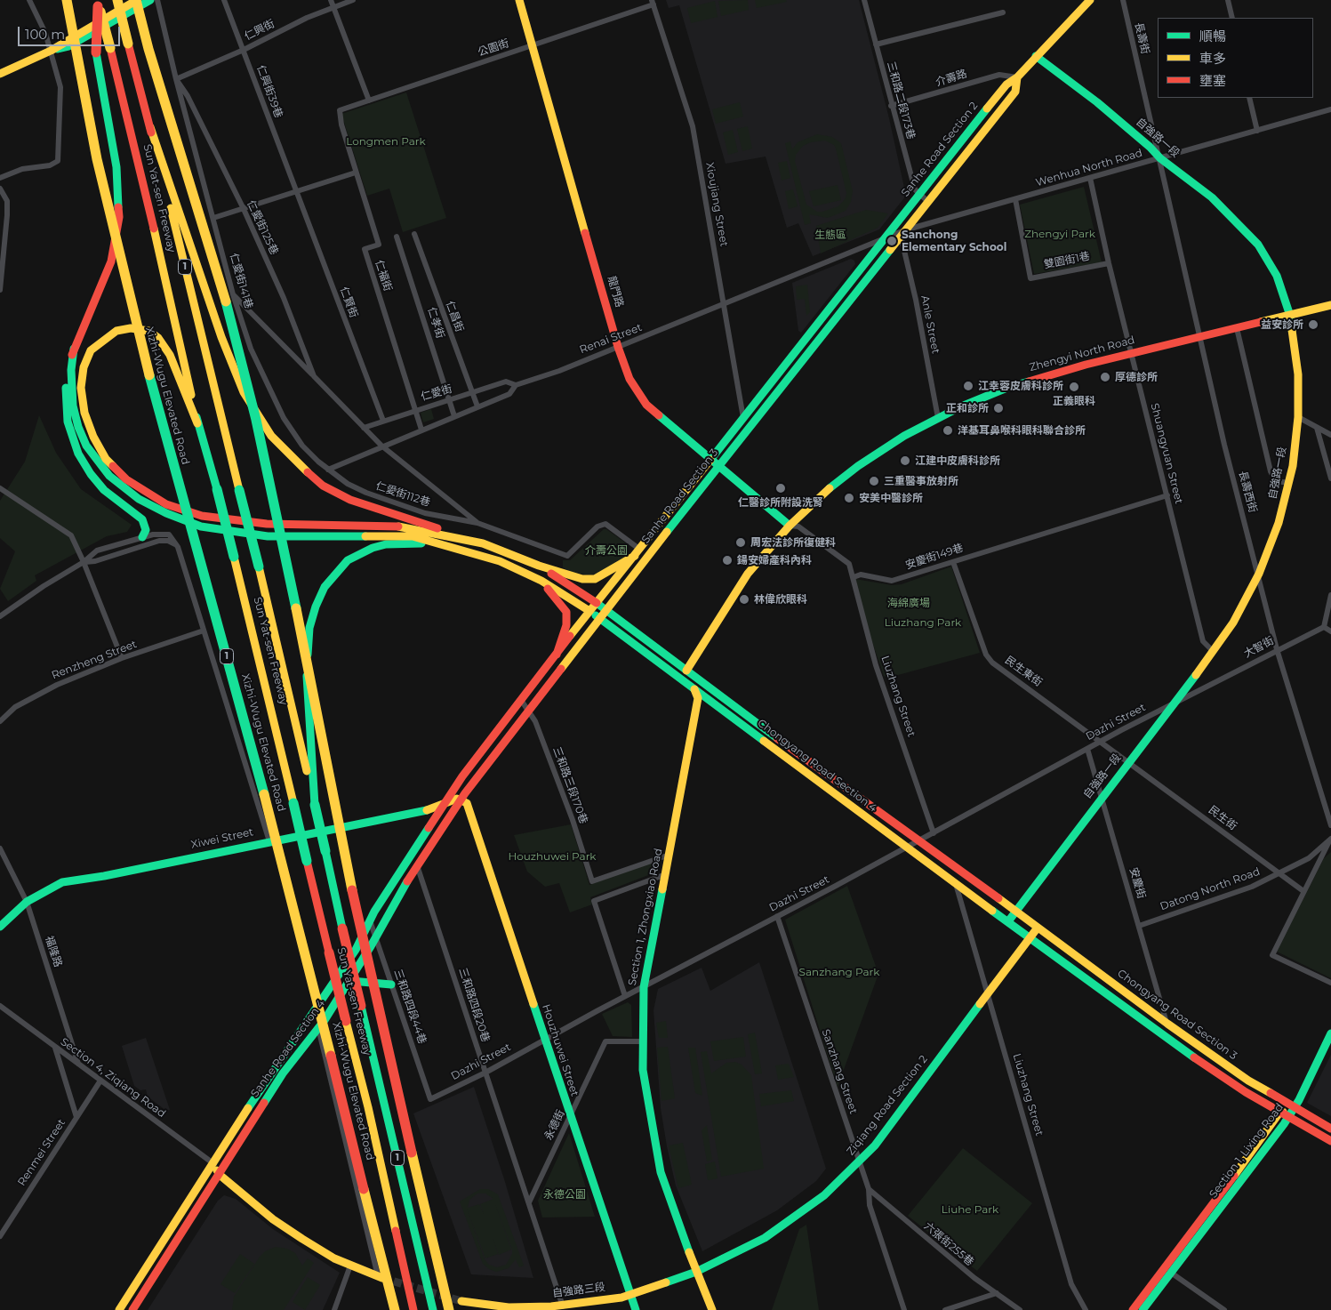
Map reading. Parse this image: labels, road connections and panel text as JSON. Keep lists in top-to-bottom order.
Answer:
{
  "streets": {
    "main road": [
      "自強路一段",
      "Sanhe Road Section 2",
      "Sun Yat-sen Freeway",
      "1",
      "龍門路",
      "Zhengyi North Road",
      "Xizhi-Wugu Elevated Road",
      "Sanhe Road Section 3",
      "Chongyang Road Section 4",
      "Xiwei Street",
      "Section 1, Zhongxiao Road",
      "Chongyang Road Section 3",
      "Sanhe Road Section 4",
      "Houzhuwei Street",
      "Ziqiang Road Section 2",
      "Section 1, Lixing Road",
      "自強路三段"
    ],
    "street": [
      "仁興街",
      "長壽街",
      "公園街",
      "介壽路",
      "仁興街39巷",
      "三和路二段173巷",
      "Wenhua North Road",
      "Xioujiang Street",
      "仁愛街125巷",
      "雙園街1巷",
      "仁福街",
      "仁愛街141巷",
      "仁賢街",
      "仁昌街",
      "仁孝街",
      "Anle Street",
      "Renai Street",
      "仁愛街",
      "Shuangyuan Street",
      "長壽西街",
      "仁愛街112巷",
      "安慶街149巷",
      "大智街",
      "Renzheng Street",
      "民生東街",
      "Liuzhang Street",
      "Dazhi Street",
      "三和路三段170巷",
      "民生街",
      "安慶街",
      "Datong North Road",
      "福隆路",
      "三和路四段20巷",
      "三和路四段44巷",
      "Sanzhang Street",
      "Section 4, Ziqiang Road",
      "永德街",
      "Renmei Street",
      "六張街255巷"
    ]
  },
  "crossings": [
    ["仁興街", "仁興街39巷"],
    ["仁興街", "仁愛街125巷"],
    ["仁興街", "仁愛街141巷"],
    ["長壽街", "自強路一段"],
    ["長壽街", "Wenhua North Road"],
    ["長壽街", "長壽西街"],
    ["公園街", "Xioujiang Street"],
    ["公園街", "仁福街"],
    ["公園街", "龍門路"],
    ["介壽路", "三和路二段173巷"],
    ["介壽路", "Sanhe Road Section 2"],
    ["仁興街39巷", "仁賢街"],
    ["三和路二段173巷", "Sanhe Road Section 2"],
    ["自強路一段", "Sanhe Road Section 2"],
    ["自強路一段", "Wenhua North Road"],
    ["自強路一段", "Zhengyi North Road"],
    ["自強路一段", "Shuangyuan Street"],
    ["自強路一段", "長壽西街"],
    ["自強路一段", "大智街"],
    ["自強路一段", "民生東街"],
    ["自強路一段", "Dazhi Street"],
    ["自強路一段", "Chongyang Road Section 4"],
    ["自強路一段", "民生街"],
    ["自強路一段", "安慶街"],
    ["自強路一段", "Chongyang Road Section 3"],
    ["Sanhe Road Section 2", "Wenhua North Road"],
    ["Sanhe Road Section 2", "Anle Street"],
    ["Sanhe Road Section 2", "Renai Street"],
    ["Sanhe Road Section 2", "Sanhe Road Section 3"],
    ["Wenhua North Road", "雙園街1巷"],
    ["Wenhua North Road", "Anle Street"],
    ["Wenhua North Road", "Renai Street"],
    ["Wenhua North Road", "Shuangyuan Street"],
    ["Wenhua North Road", "長壽西街"],
    ["Wenhua North Road", "Sanhe Road Section 3"],
    ["Xioujiang Street", "Renai Street"],
    ["Xioujiang Street", "Sanhe Road Section 3"],
    ["仁愛街125巷", "仁愛街141巷"],
    ["仁愛街125巷", "Renai Street"],
    ["仁愛街125巷", "仁愛街"],
    ["仁愛街125巷", "仁愛街112巷"],
    ["雙園街1巷", "Shuangyuan Street"],
    ["仁福街", "Renai Street"],
    ["仁福街", "仁愛街"],
    ["仁愛街141巷", "Renai Street"],
    ["仁愛街141巷", "仁愛街112巷"],
    ["龍門路", "Renai Street"],
    ["龍門路", "Zhengyi North Road"],
    ["龍門路", "Sanhe Road Section 3"],
    ["龍門路", "Liuzhang Street"],
    ["仁賢街", "仁愛街"],
    ["仁昌街", "Renai Street"],
    ["仁昌街", "仁愛街"],
    ["仁孝街", "Renai Street"],
    ["仁孝街", "仁愛街"],
    ["Anle Street", "Renai Street"],
    ["Anle Street", "Zhengyi North Road"],
    ["Anle Street", "Sanhe Road Section 3"],
    ["Renai Street", "仁愛街"],
    ["Renai Street", "仁愛街112巷"],
    ["Renai Street", "Sanhe Road Section 3"],
    ["Zhengyi North Road", "Shuangyuan Street"],
    ["Zhengyi North Road", "長壽西街"],
    ["Zhengyi North Road", "Liuzhang Street"],
    ["Zhengyi North Road", "Chongyang Road Section 4"],
    ["Zhengyi North Road", "Section 1, Zhongxiao Road"],
    ["Shuangyuan Street", "安慶街149巷"],
    ["長壽西街", "大智街"],
    ["Sanhe Road Section 3", "Chongyang Road Section 4"],
    ["Sanhe Road Section 3", "三和路三段170巷"],
    ["Sanhe Road Section 3", "Xiwei Street"],
    ["Sanhe Road Section 3", "Sanhe Road Section 4"],
    ["Sanhe Road Section 3", "Houzhuwei Street"],
    ["安慶街149巷", "民生東街"],
    ["安慶街149巷", "Liuzhang Street"],
    ["大智街", "Dazhi Street"],
    ["民生東街", "Dazhi Street"],
    ["民生東街", "民生街"],
    ["Liuzhang Street", "Dazhi Street"],
    ["Liuzhang Street", "Chongyang Road Section 4"],
    ["Liuzhang Street", "Ziqiang Road Section 2"],
    ["Dazhi Street", "Chongyang Road Section 4"],
    ["Dazhi Street", "安慶街"],
    ["Dazhi Street", "Section 1, Zhongxiao Road"],
    ["Dazhi Street", "三和路四段20巷"],
    ["Dazhi Street", "三和路四段44巷"],
    ["Dazhi Street", "Houzhuwei Street"],
    ["Dazhi Street", "Sanzhang Street"],
    ["Chongyang Road Section 4", "Section 1, Zhongxiao Road"],
    ["Chongyang Road Section 4", "Chongyang Road Section 3"],
    ["Chongyang Road Section 4", "Ziqiang Road Section 2"],
    ["三和路三段170巷", "Section 1, Zhongxiao Road"],
    ["民生街", "Datong North Road"],
    ["Xiwei Street", "福隆路"],
    ["Xiwei Street", "Sanhe Road Section 4"],
    ["Xiwei Street", "Houzhuwei Street"],
    ["安慶街", "Datong North Road"],
    ["安慶街", "Chongyang Road Section 3"],
    ["Section 1, Zhongxiao Road", "Ziqiang Road Section 2"],
    ["Section 1, Zhongxiao Road", "永德街"],
    ["Section 1, Zhongxiao Road", "自強路三段"],
    ["福隆路", "Section 4, Ziqiang Road"],
    ["三和路四段20巷", "Sanhe Road Section 4"],
    ["三和路四段20巷", "永德街"],
    ["三和路四段20巷", "自強路三段"],
    ["三和路四段44巷", "Sanhe Road Section 4"],
    ["Chongyang Road Section 3", "Ziqiang Road Section 2"],
    ["Chongyang Road Section 3", "Section 1, Lixing Road"],
    ["Sanhe Road Section 4", "Houzhuwei Street"],
    ["Sanhe Road Section 4", "Section 4, Ziqiang Road"],
    ["Houzhuwei Street", "永德街"],
    ["Houzhuwei Street", "自強路三段"],
    ["Sanzhang Street", "Ziqiang Road Section 2"],
    ["Sanzhang Street", "六張街255巷"],
    ["Section 4, Ziqiang Road", "Renmei Street"],
    ["Ziqiang Road Section 2", "自強路三段"]
  ],
  "parks": [
    "Longmen Park",
    "Zhengyi Park",
    "生態區",
    "介壽公園",
    "海綿廣場",
    "Liuzhang Park",
    "Houzhuwei Park",
    "Sanzhang Park",
    "永德公園",
    "Liuhe Park"
  ],
  "places": [
    "Sanchong Elementary School",
    "益安診所",
    "厚德診所",
    "江幸蓉皮膚科診所",
    "正義眼科",
    "正和診所",
    "洋基耳鼻喉科眼科聯合診所",
    "江建中皮膚科診所",
    "三重醫事放射所",
    "仁醫診所附設洗腎",
    "安美中醫診所",
    "周宏法診所復健科",
    "鍚安婦產科內科",
    "林偉欣眼科"
  ],
  "legend": ["順暢", "車多", "壅塞"],
  "scale_bar": "100 m"
}
